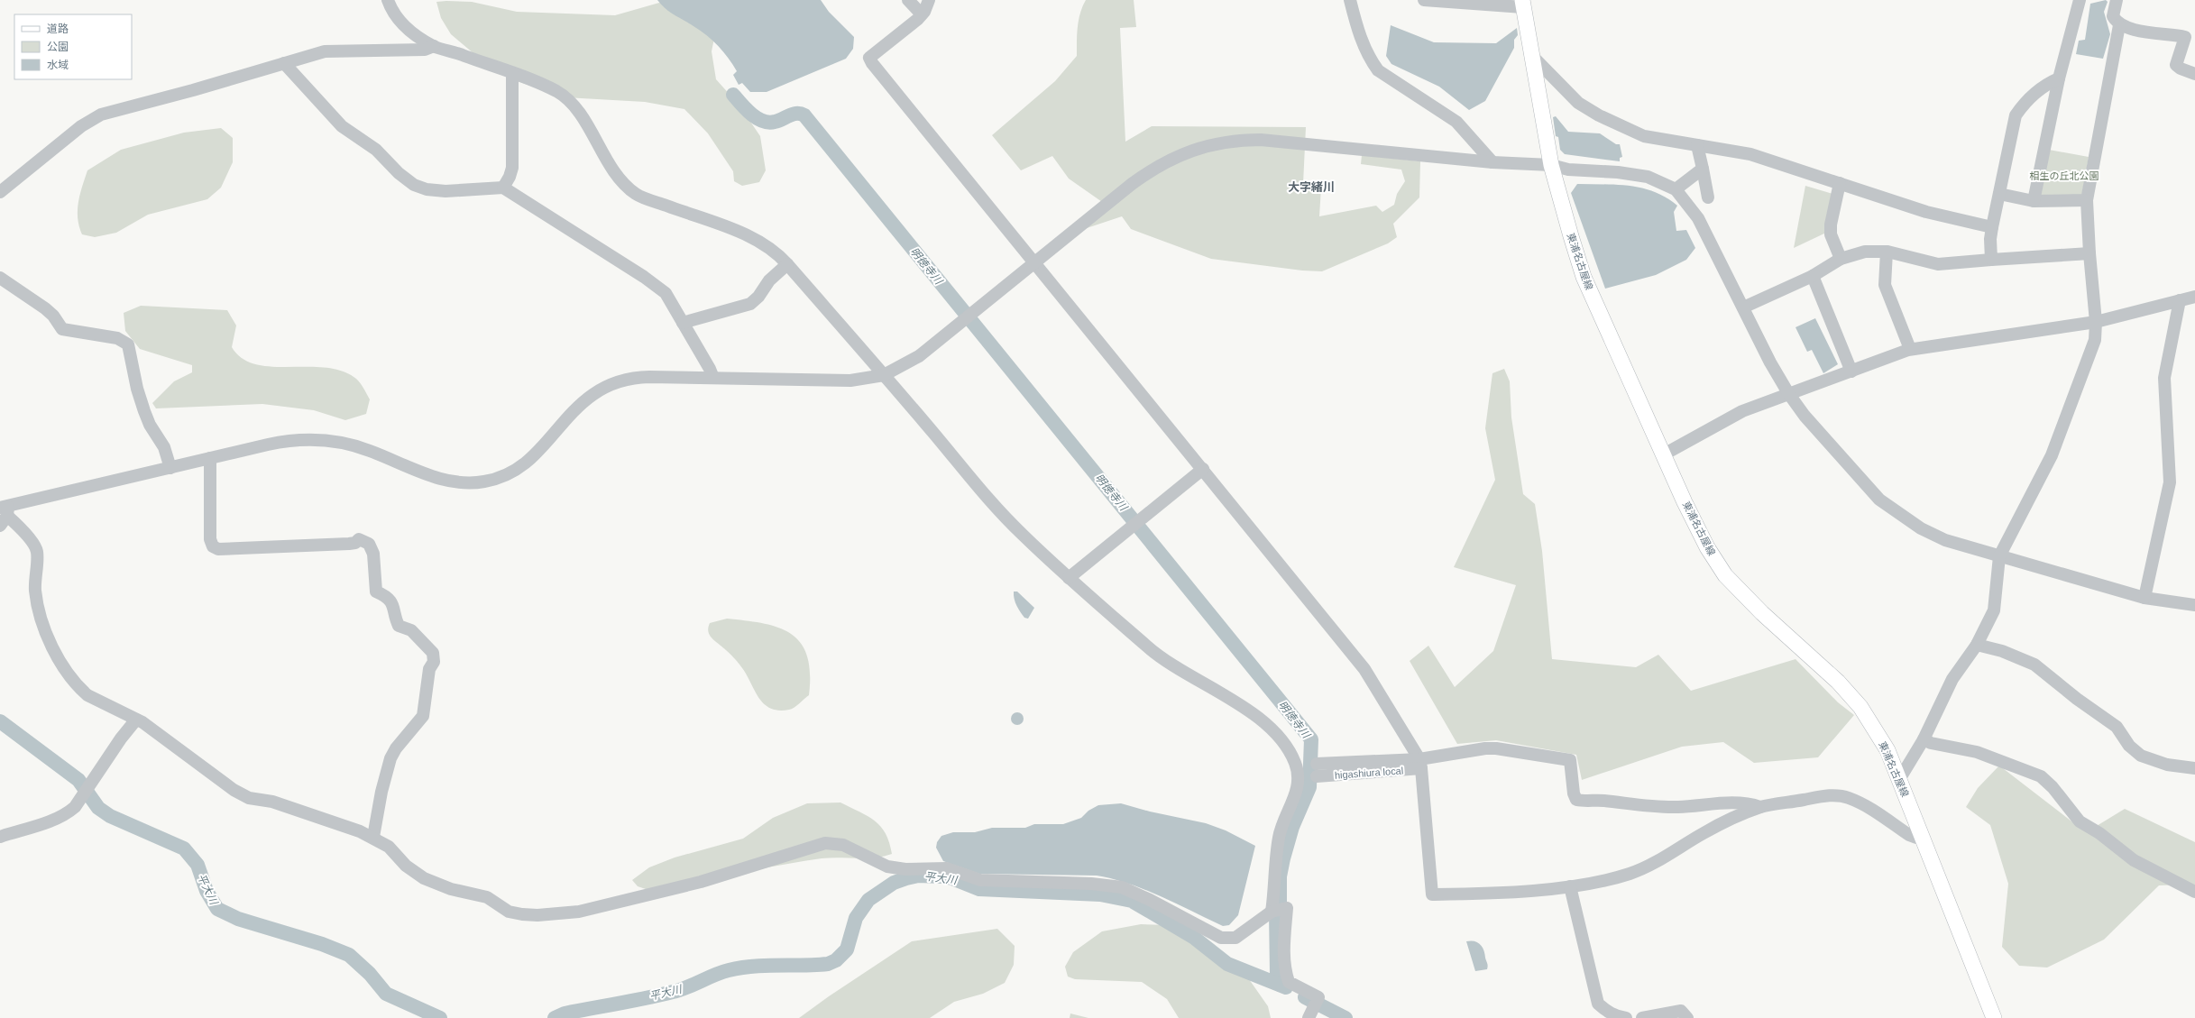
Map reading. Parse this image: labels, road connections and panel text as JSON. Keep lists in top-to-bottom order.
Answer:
{
  "streets": {
    "main road": ["東浦名古屋線"]
  },
  "districts": ["大字緒川"],
  "water": ["明徳寺川", "平大川"],
  "parks": ["相生の丘北公園"],
  "legend": ["道路", "公園", "水域"]
}
